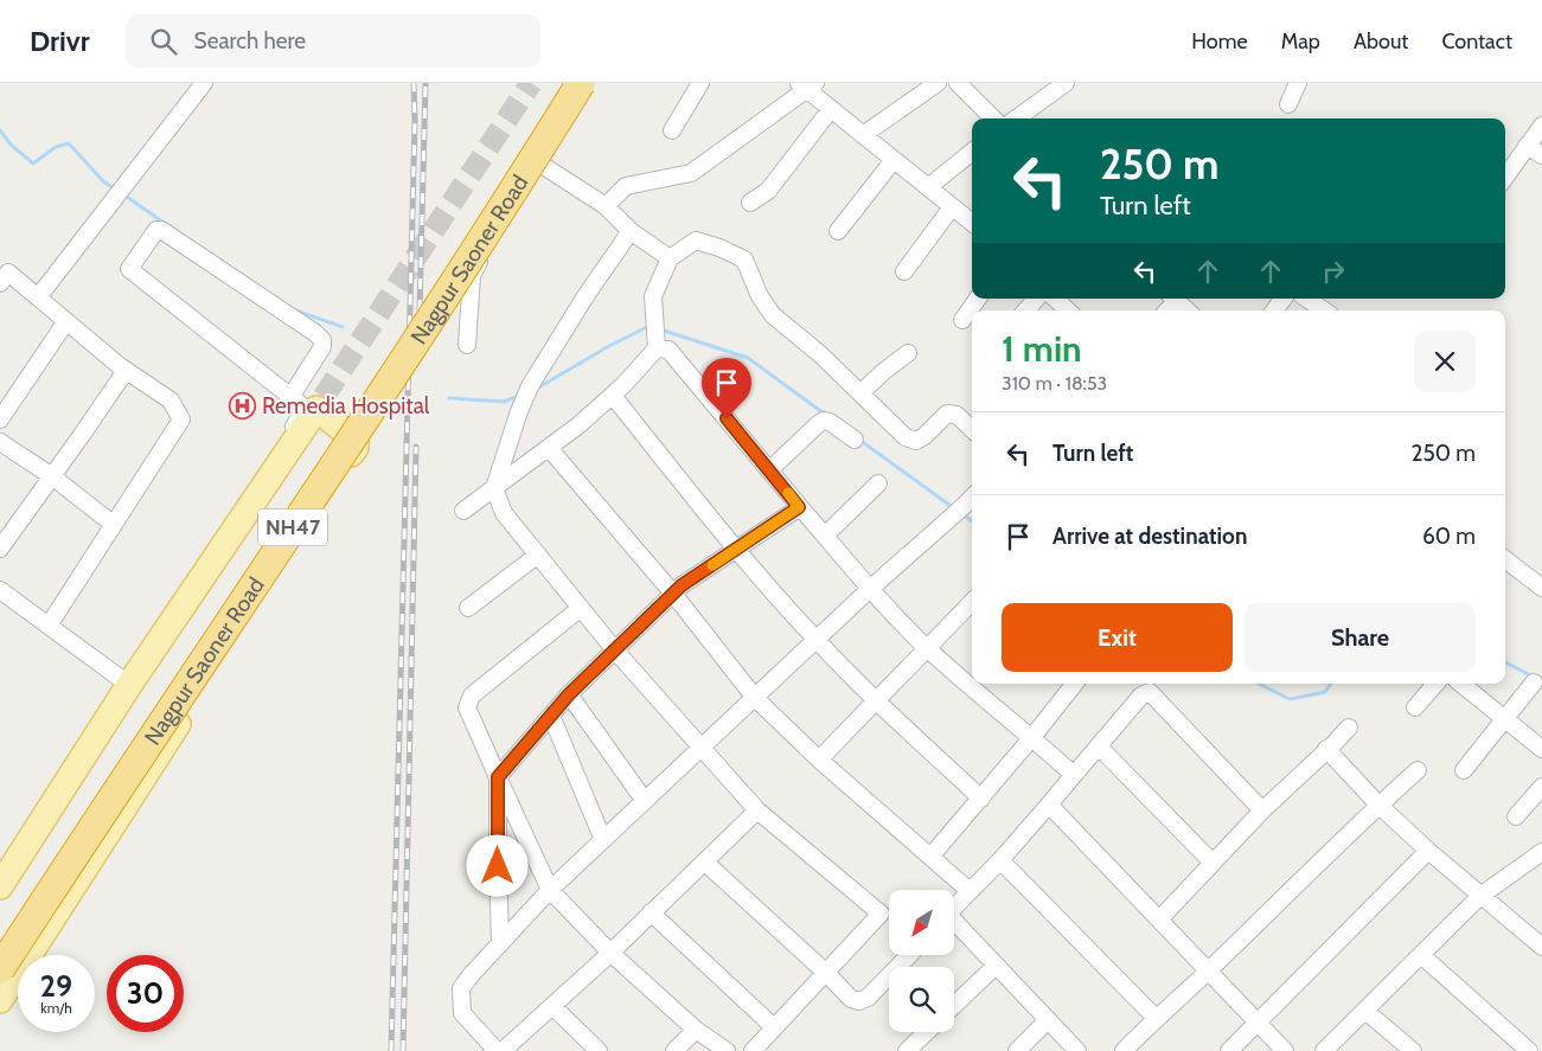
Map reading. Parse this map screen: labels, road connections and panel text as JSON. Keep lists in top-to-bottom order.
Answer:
{
  "streets": {
    "highway": ["Nagpur Saoner Road", "NH47"]
  },
  "places": {
    "hospital": ["Remedia Hospital"]
  },
  "north": "bottom left",
  "page": {
    "header": "Drivr",
    "search": "Search here",
    "nav": [
      "Home",
      "Map",
      "About",
      "Contact"
    ],
    "turn": ["250 m", "Turn left"],
    "heading": ["1 min", "310 m · 18:53"],
    "list": [
      {
        "name": "Turn left",
        "value": "250 m"
      },
      {
        "name": "Arrive at destination",
        "value": "60 m"
      }
    ],
    "buttons": ["Exit", "Share"],
    "speed": "29 km/h",
    "limit": "30"
  }
}
